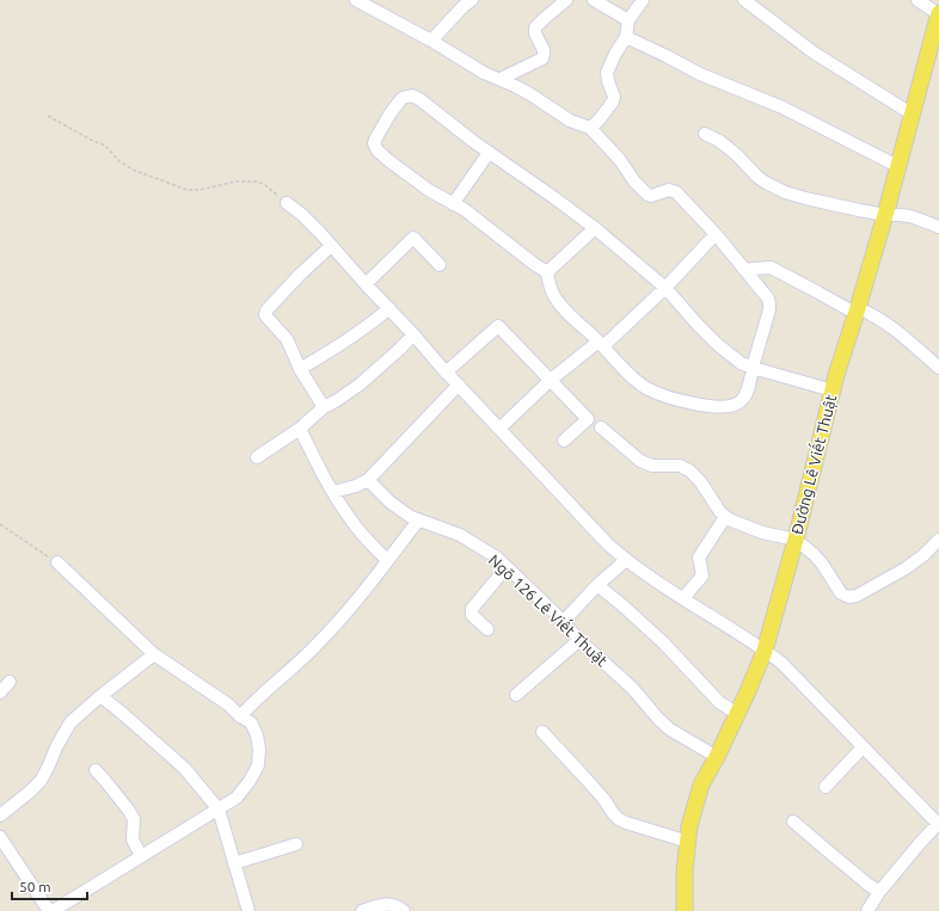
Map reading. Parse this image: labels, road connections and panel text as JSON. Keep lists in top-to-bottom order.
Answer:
{
  "streets": {
    "main road": ["Đường Lê Viết Thuật"],
    "street": ["Ngõ 126 Lê Viết Thuật"]
  },
  "crossings": [
    ["Đường Lê Viết Thuật", "Ngõ 126 Lê Viết Thuật"]
  ],
  "scale_bar": "50 m"
}
